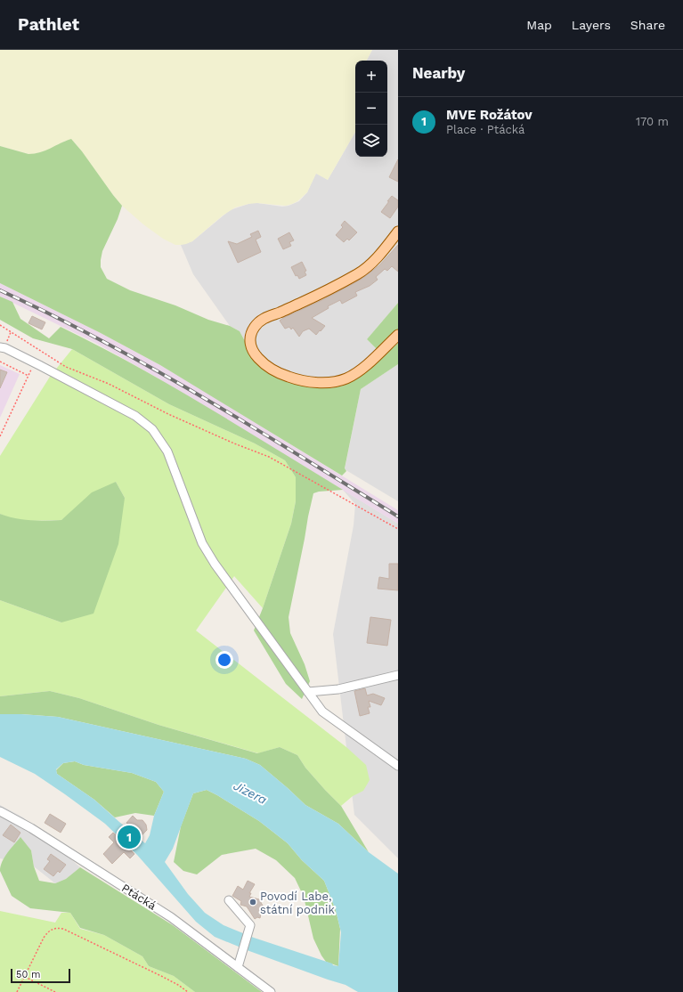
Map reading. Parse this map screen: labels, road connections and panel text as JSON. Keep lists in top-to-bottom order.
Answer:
{
  "streets": {
    "street": ["Ptácká"]
  },
  "water": ["Jizera"],
  "places": ["Povodí Labe, státní podnik"],
  "scale_bar": "50 m",
  "page": {
    "header": "Pathlet",
    "nav": ["Map", "Layers", "Share"],
    "heading": "Nearby",
    "map_buttons": ["+", "−"],
    "list": [
      {
        "mark": "1",
        "name": "MVE Rožátov",
        "note": "Place · Ptácká",
        "value": "170 m"
      }
    ],
    "pins": "1",
    "scale": "50 m"
  }
}
